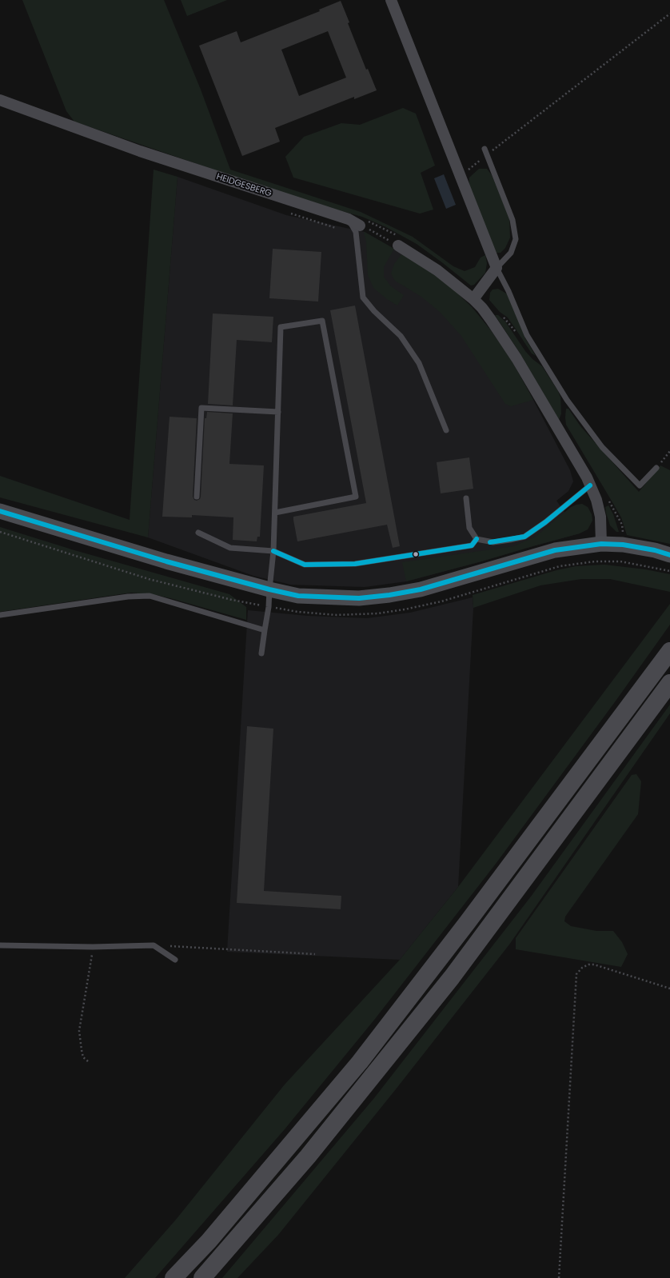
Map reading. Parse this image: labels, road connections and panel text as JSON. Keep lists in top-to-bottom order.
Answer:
{
  "streets": {
    "street": ["HEIDGESBERG"]
  }
}
